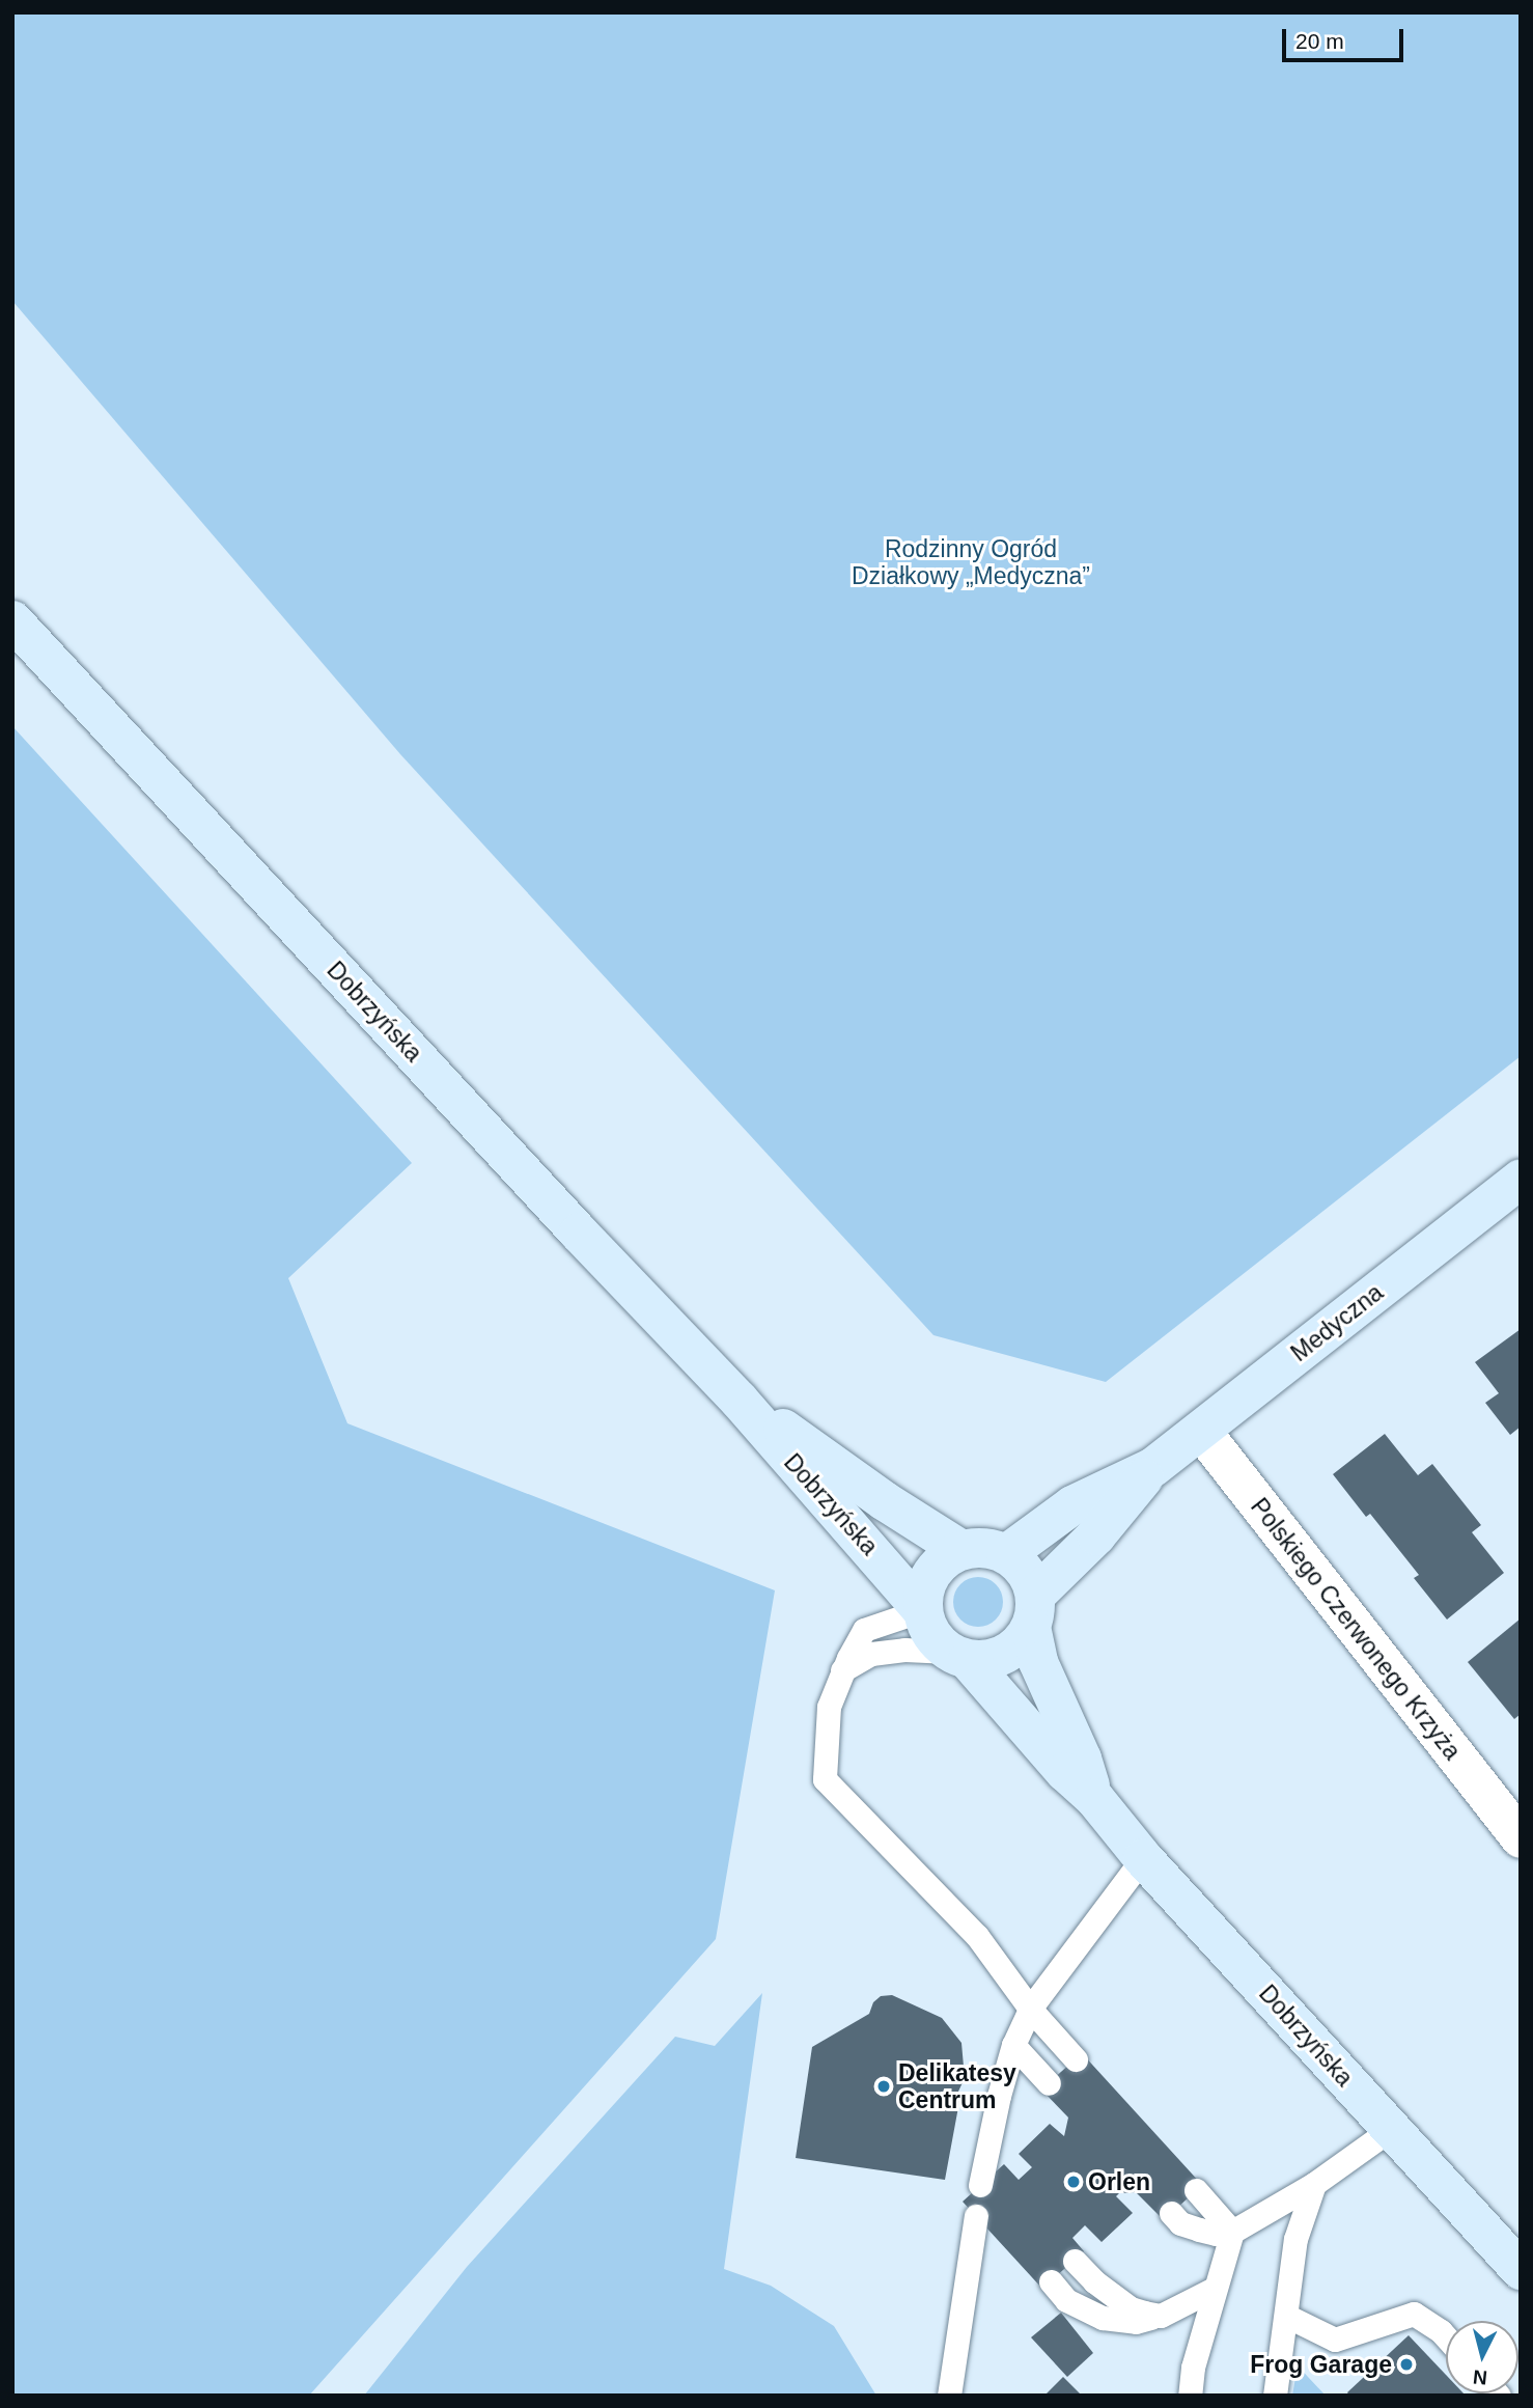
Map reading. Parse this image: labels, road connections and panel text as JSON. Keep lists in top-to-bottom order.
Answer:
{
  "streets": {
    "main road": ["Dobrzyńska", "Medyczna"],
    "street": ["Polskiego Czerwonego Krzyża"]
  },
  "crossings": [
    ["Dobrzyńska", "Medyczna"],
    ["Medyczna", "Polskiego Czerwonego Krzyża"]
  ],
  "parks": ["Rodzinny Ogród Działkowy „Medyczna”"],
  "places": ["Delikatesy Centrum", "Orlen", "Frog Garage"],
  "scale_bar": "20 m",
  "north": "bottom"
}
